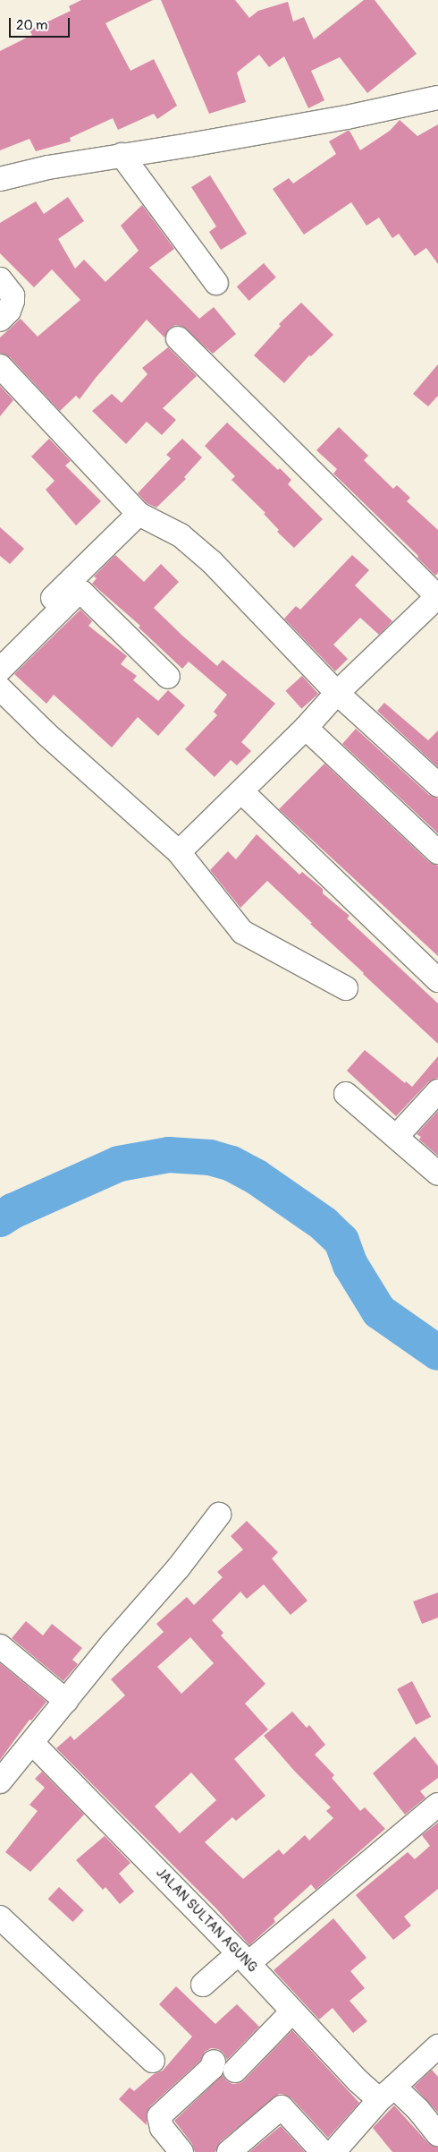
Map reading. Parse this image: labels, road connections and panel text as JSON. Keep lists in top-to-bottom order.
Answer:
{
  "streets": {
    "street": ["JALAN SULTAN AGUNG"]
  },
  "scale_bar": "20 m"
}
